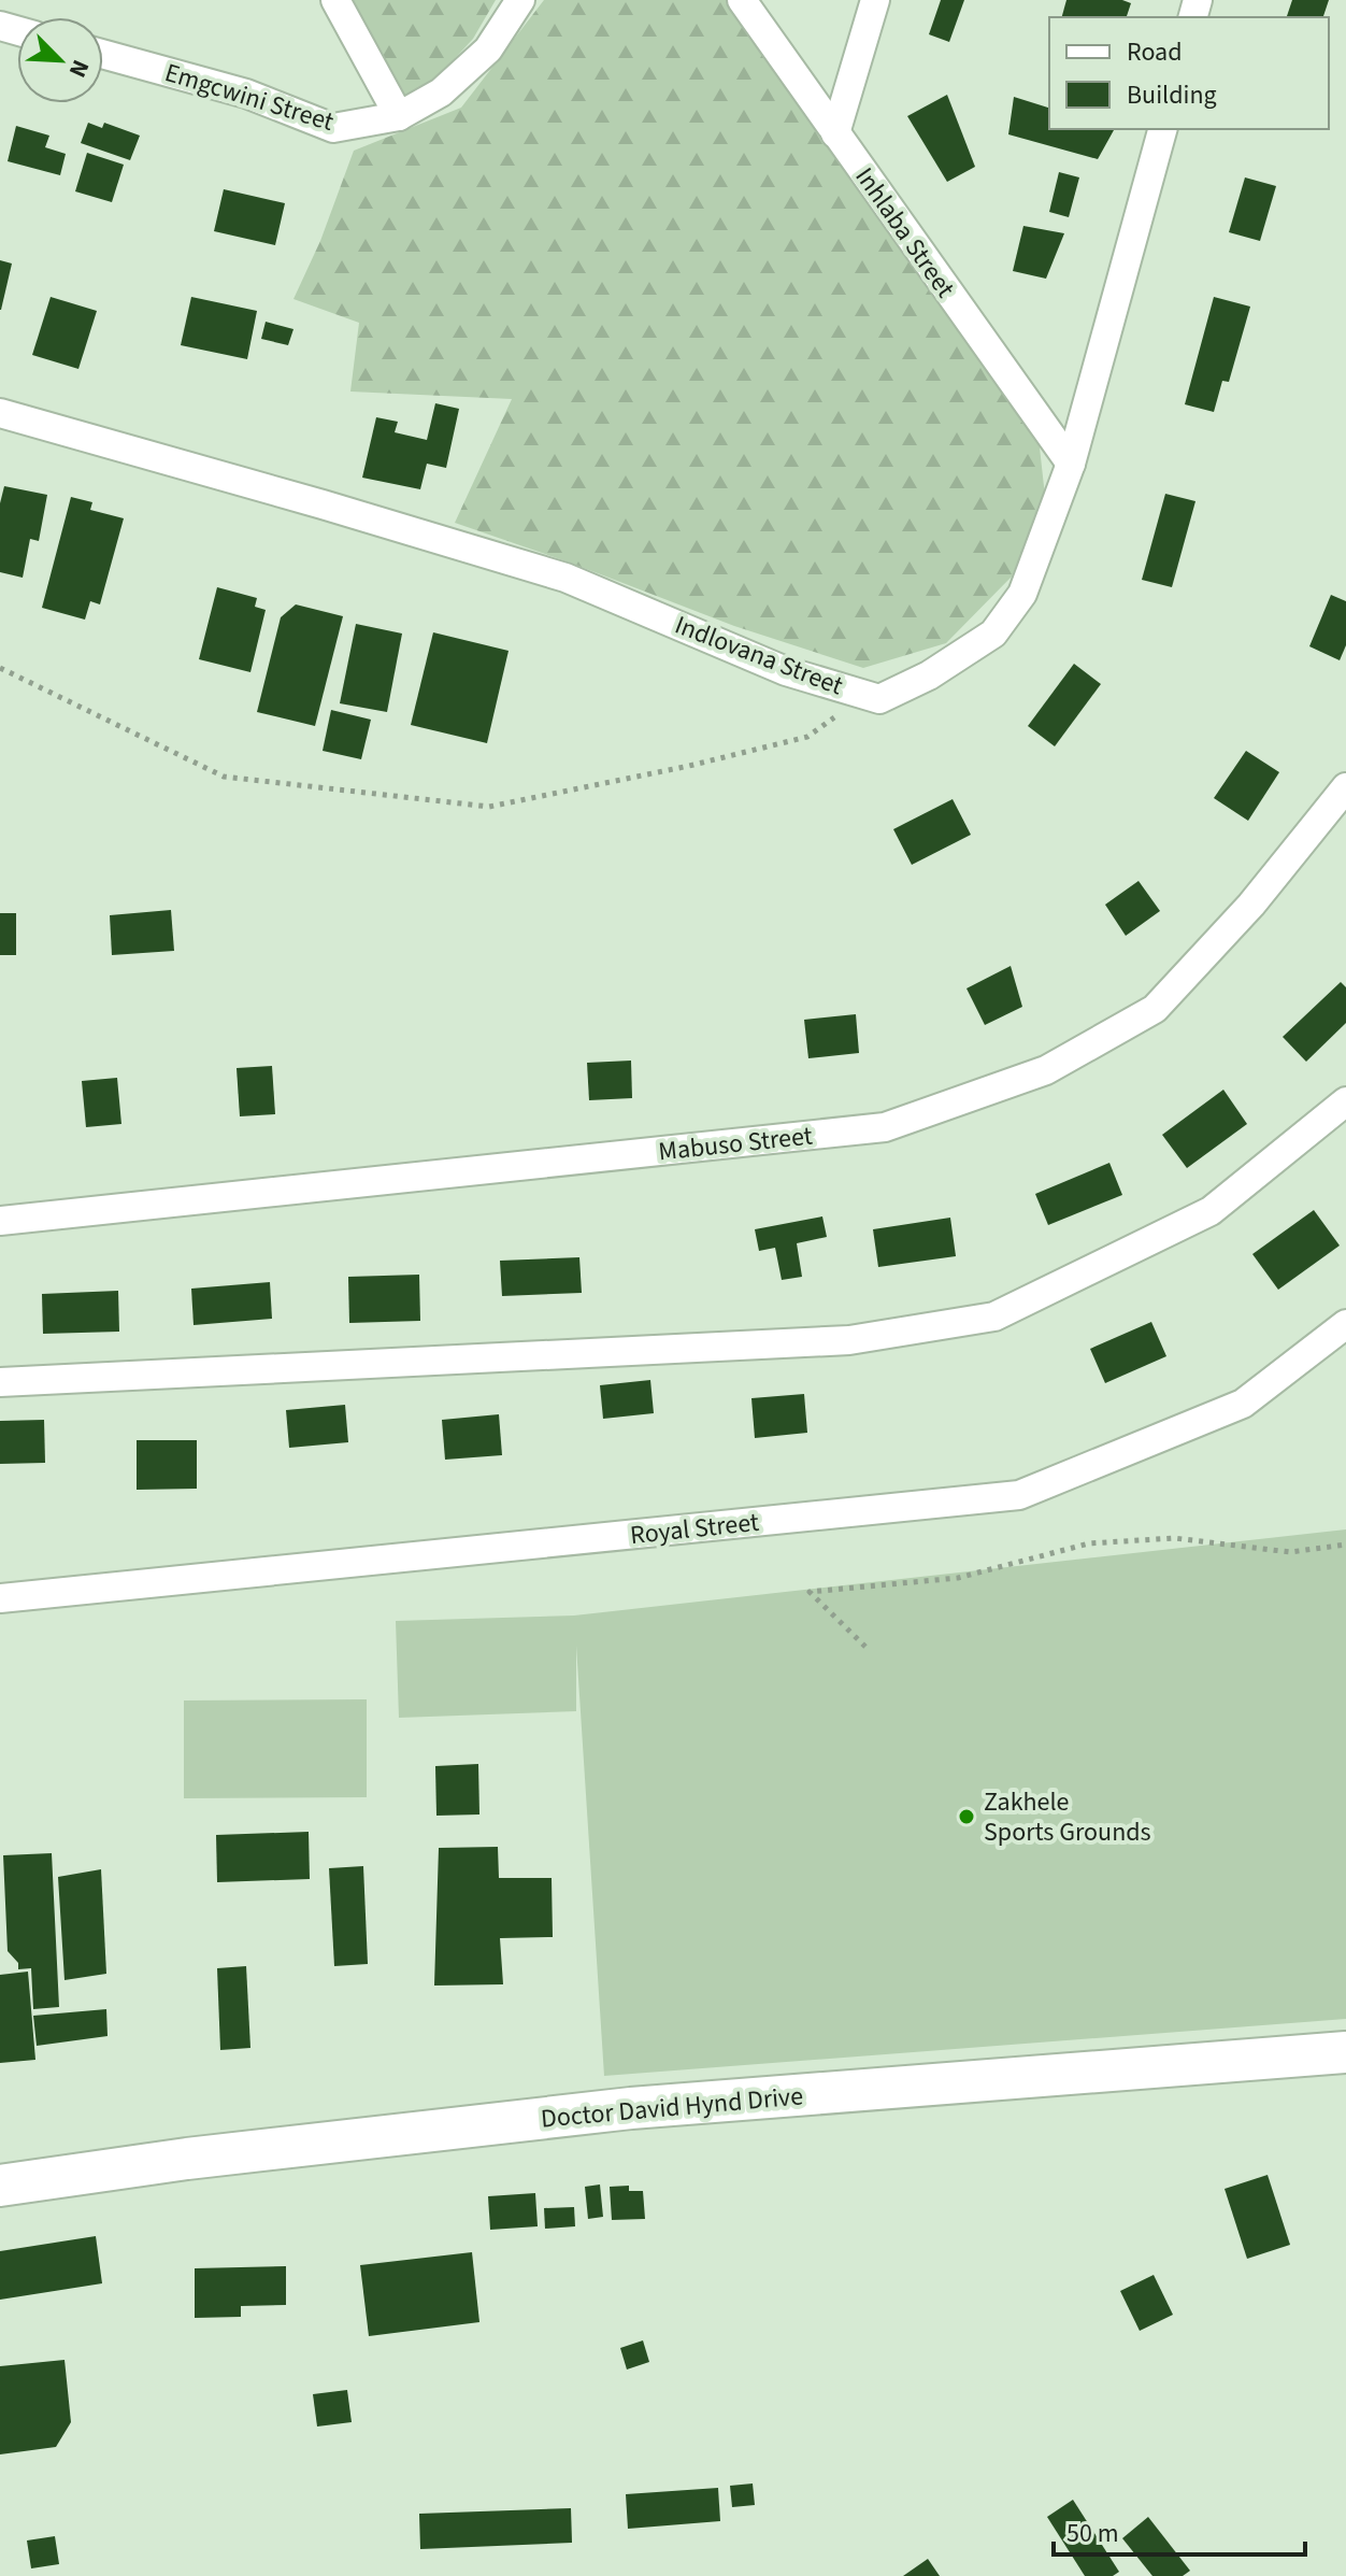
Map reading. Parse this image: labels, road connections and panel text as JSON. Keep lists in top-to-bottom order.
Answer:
{
  "streets": {
    "main road": ["Doctor David Hynd Drive"],
    "street": [
      "Emgcwini Street",
      "Inhlaba Street",
      "Indlovana Street",
      "Mabuso Street",
      "Royal Street"
    ]
  },
  "crossings": [
    ["Inhlaba Street", "Indlovana Street"]
  ],
  "places": ["Zakhele Sports Grounds"],
  "legend": ["Road", "Building"],
  "scale_bar": "50 m",
  "north": "bottom right"
}
